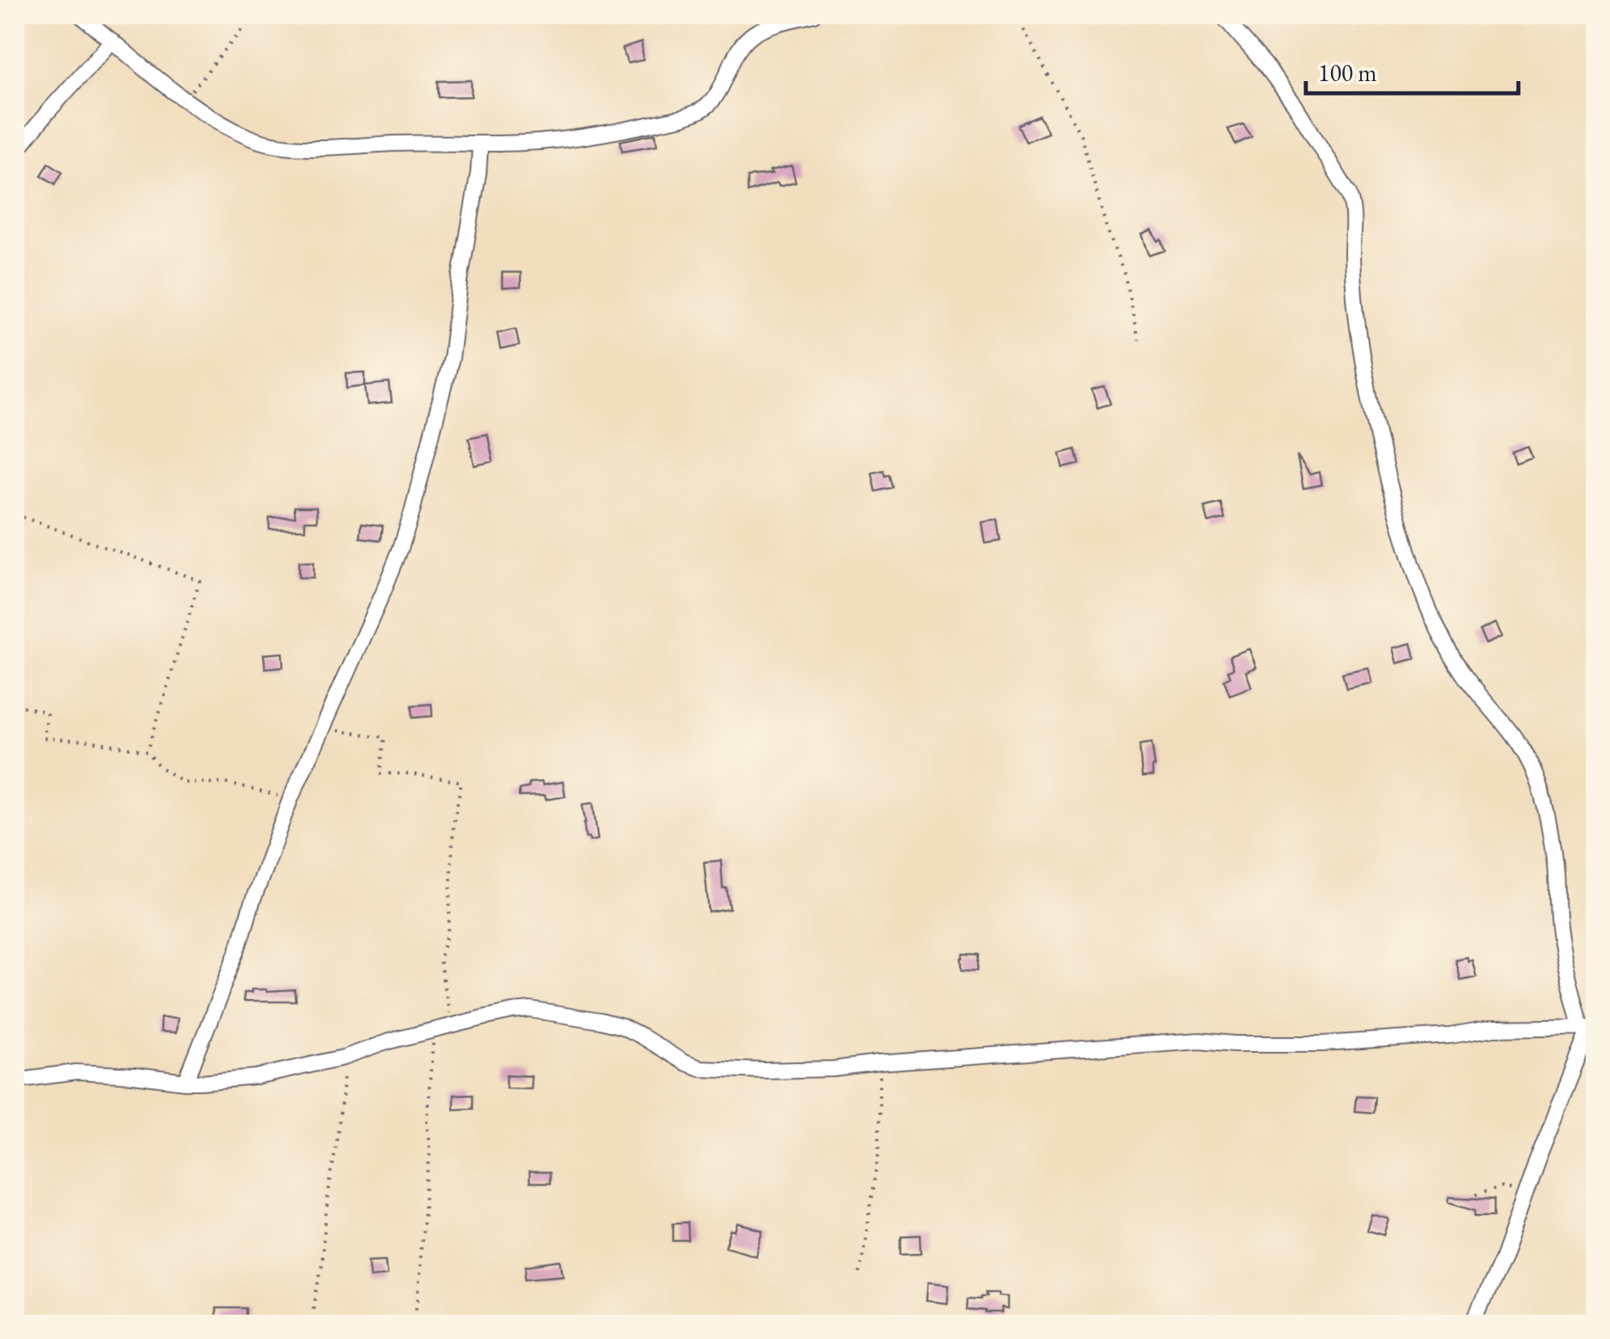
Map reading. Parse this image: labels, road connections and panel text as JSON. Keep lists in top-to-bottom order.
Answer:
{
  "scale_bar": "100 m"
}
